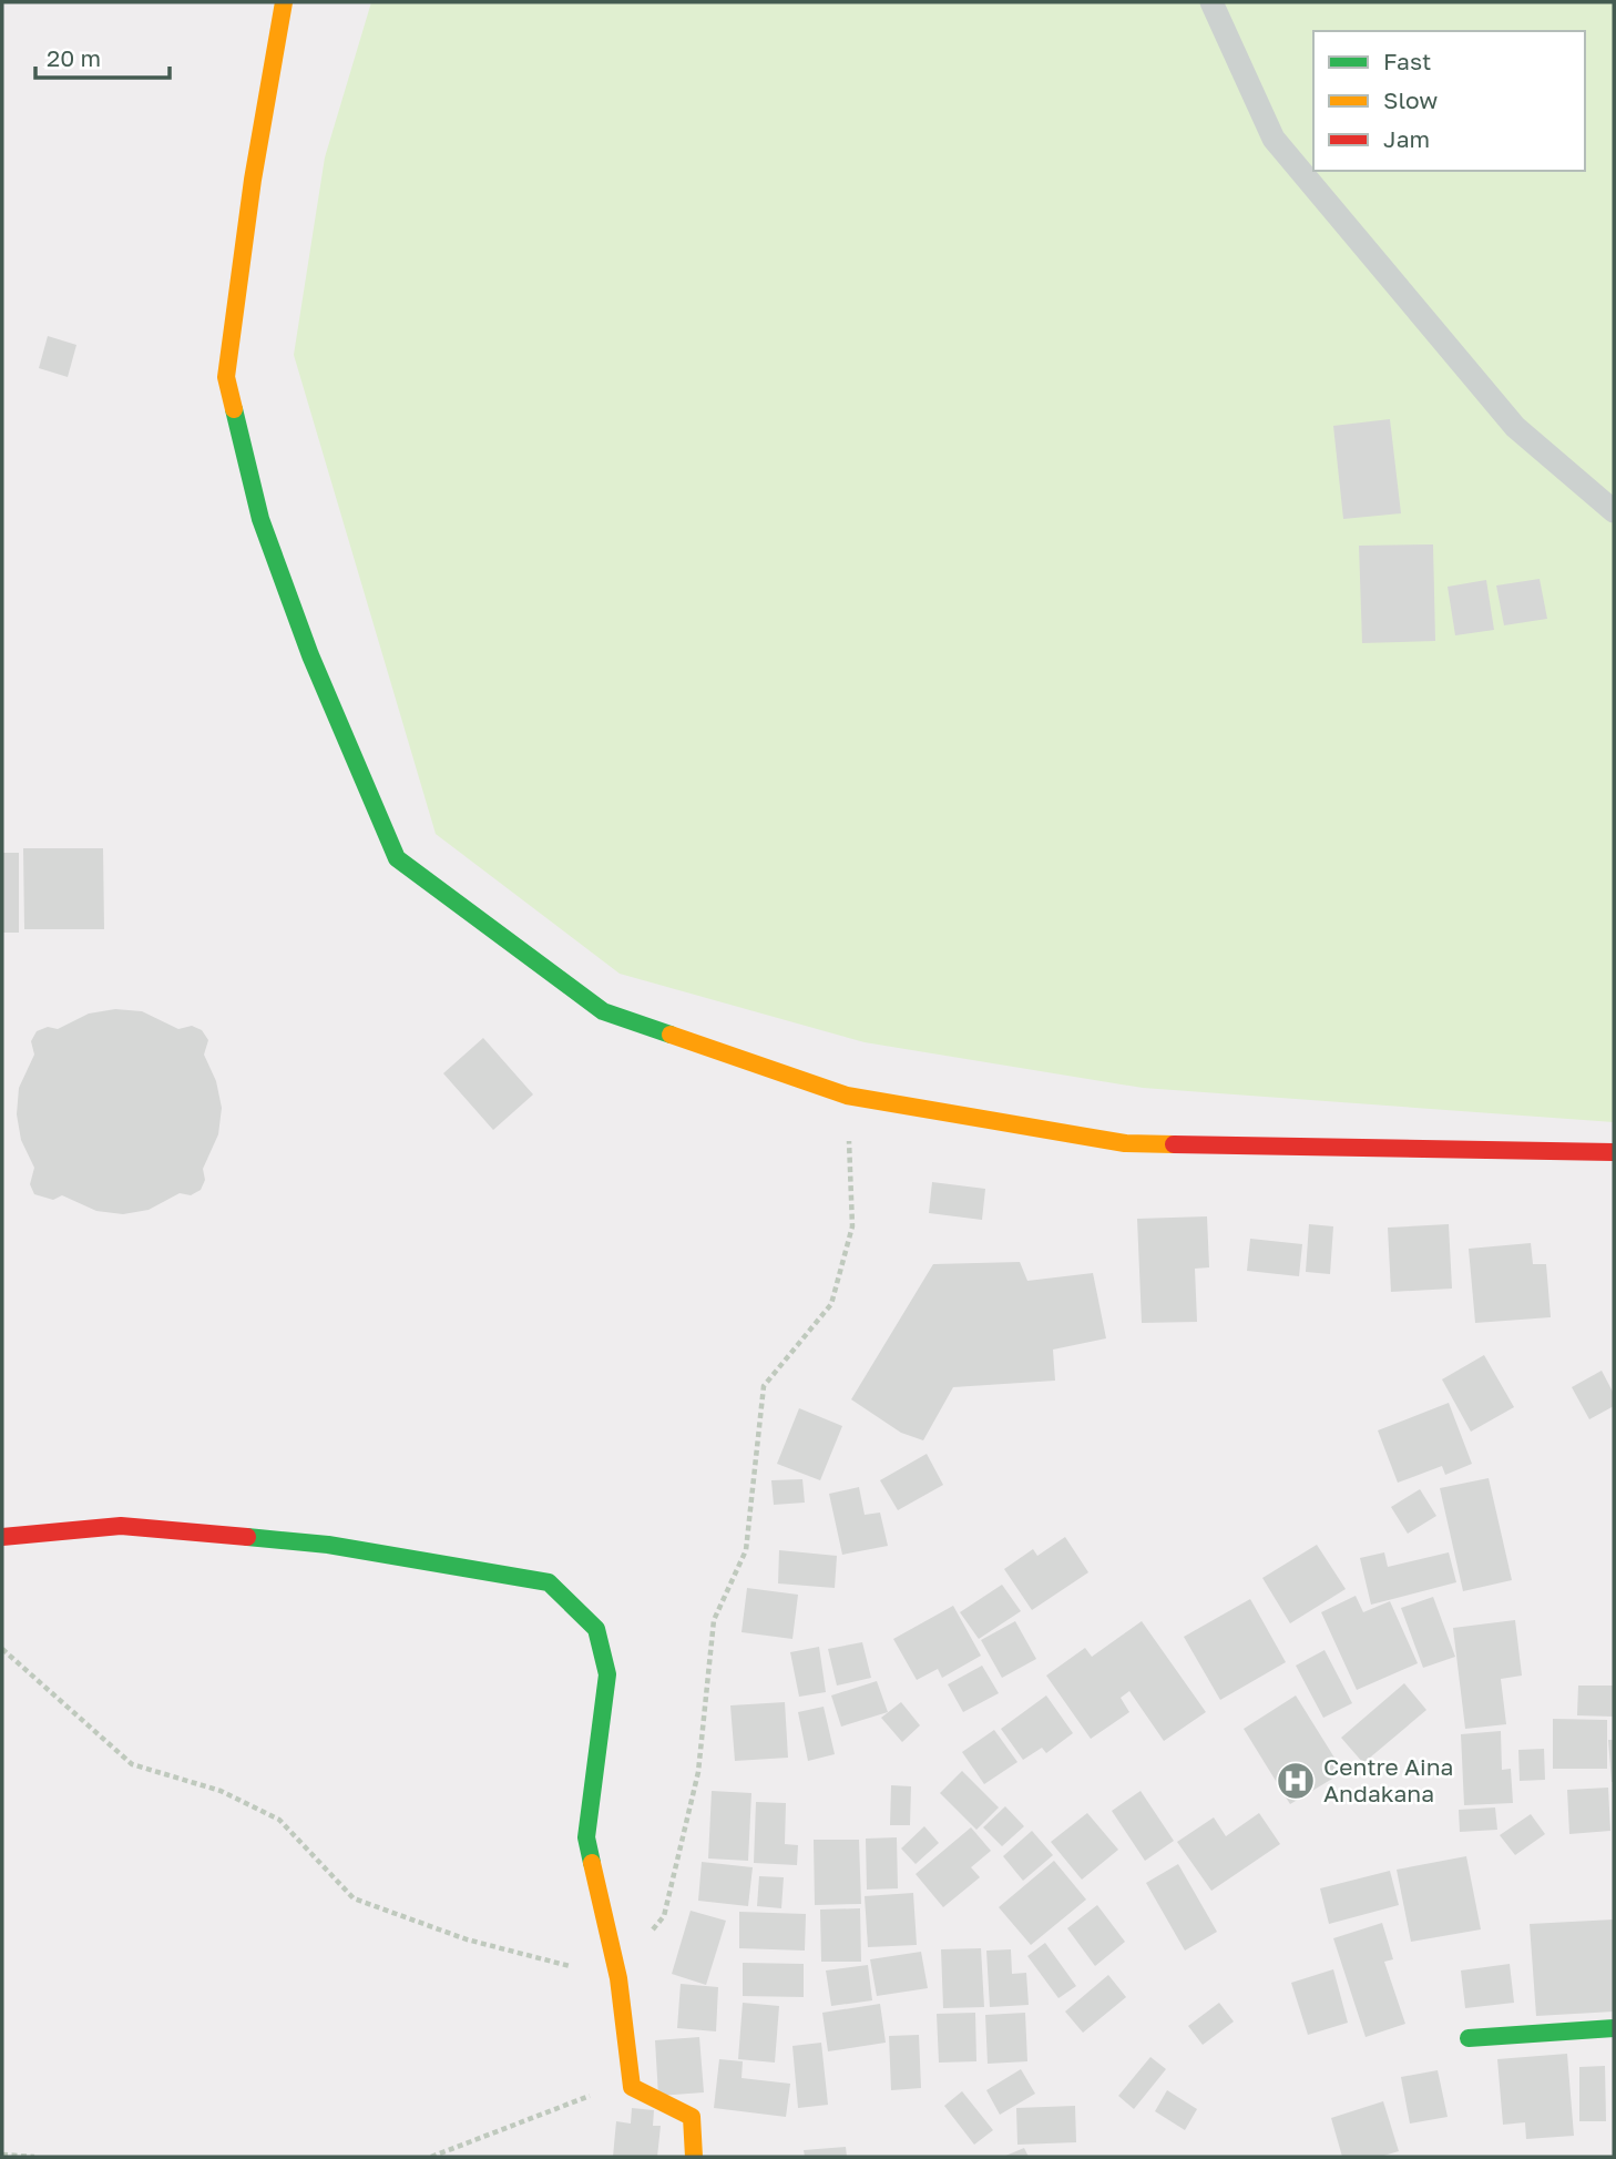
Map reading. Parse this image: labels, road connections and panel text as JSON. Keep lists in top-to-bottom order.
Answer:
{
  "places": {
    "hospital": ["Centre Aina Andakana"]
  },
  "legend": ["Fast", "Slow", "Jam"],
  "scale_bar": "20 m"
}
